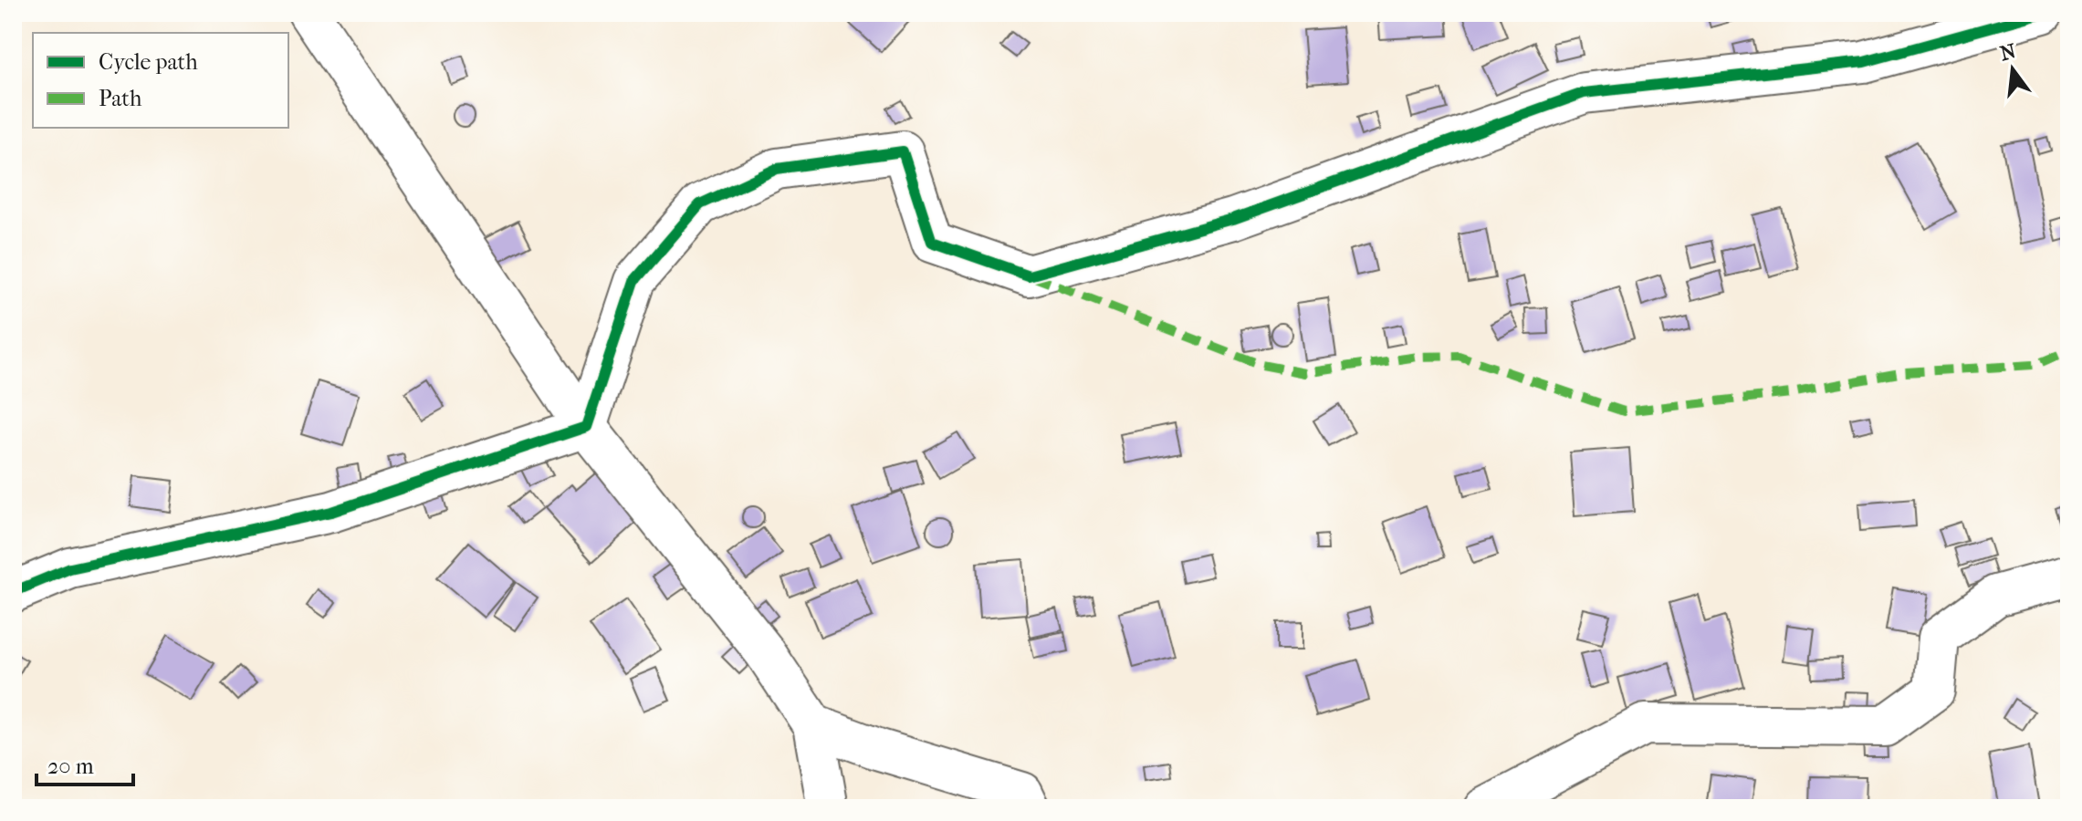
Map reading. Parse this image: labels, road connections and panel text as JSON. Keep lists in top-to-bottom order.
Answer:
{
  "legend": ["Cycle path", "Path"],
  "scale_bar": "20 m",
  "north": "top"
}
